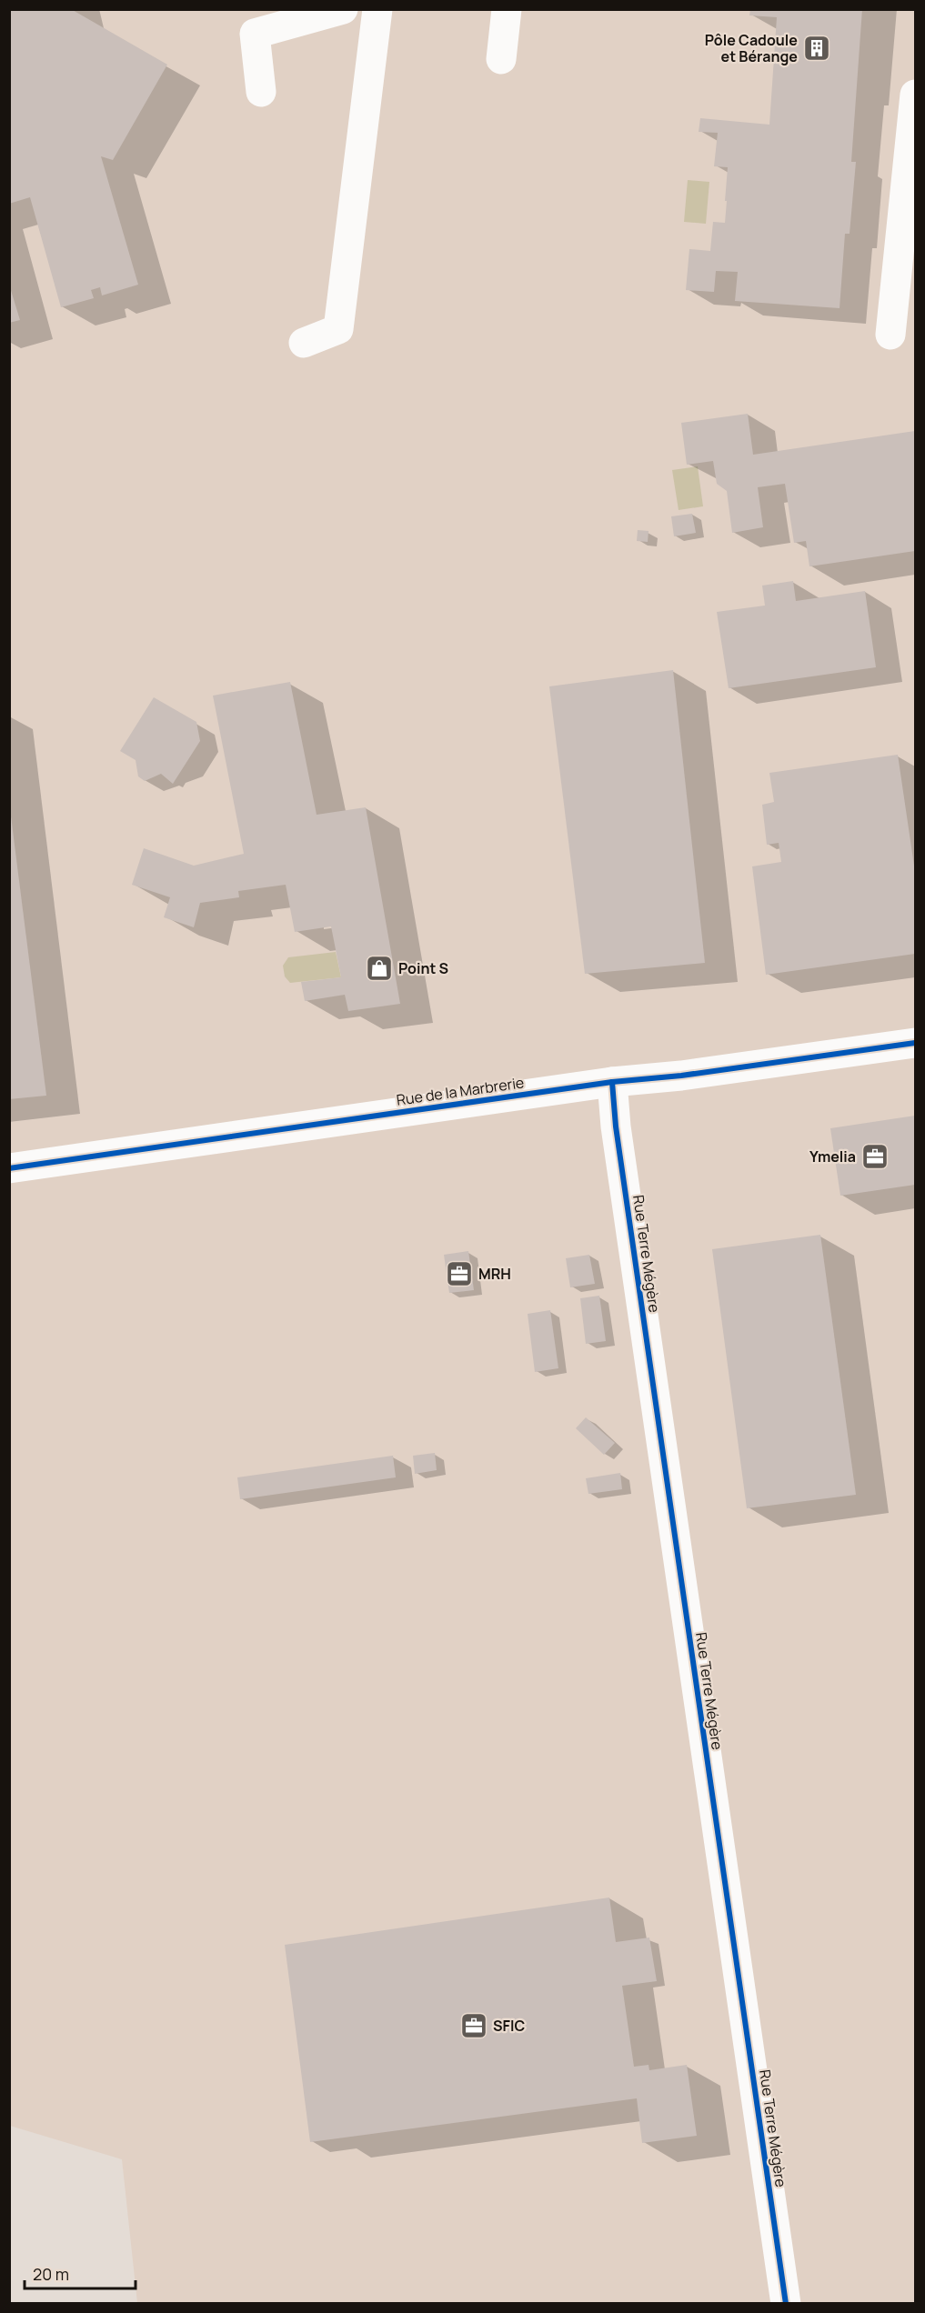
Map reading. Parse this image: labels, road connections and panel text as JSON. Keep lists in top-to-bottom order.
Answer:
{
  "streets": {
    "street": ["Rue de la Marbrerie", "Rue Terre Mégère"]
  },
  "crossings": [
    ["Rue de la Marbrerie", "Rue Terre Mégère"]
  ],
  "places": {
    "building": ["Pôle Cadoule et Bérange"],
    "shop": ["Point S"],
    "office": ["Ymelia", "MRH", "SFIC"]
  },
  "scale_bar": "20 m"
}
